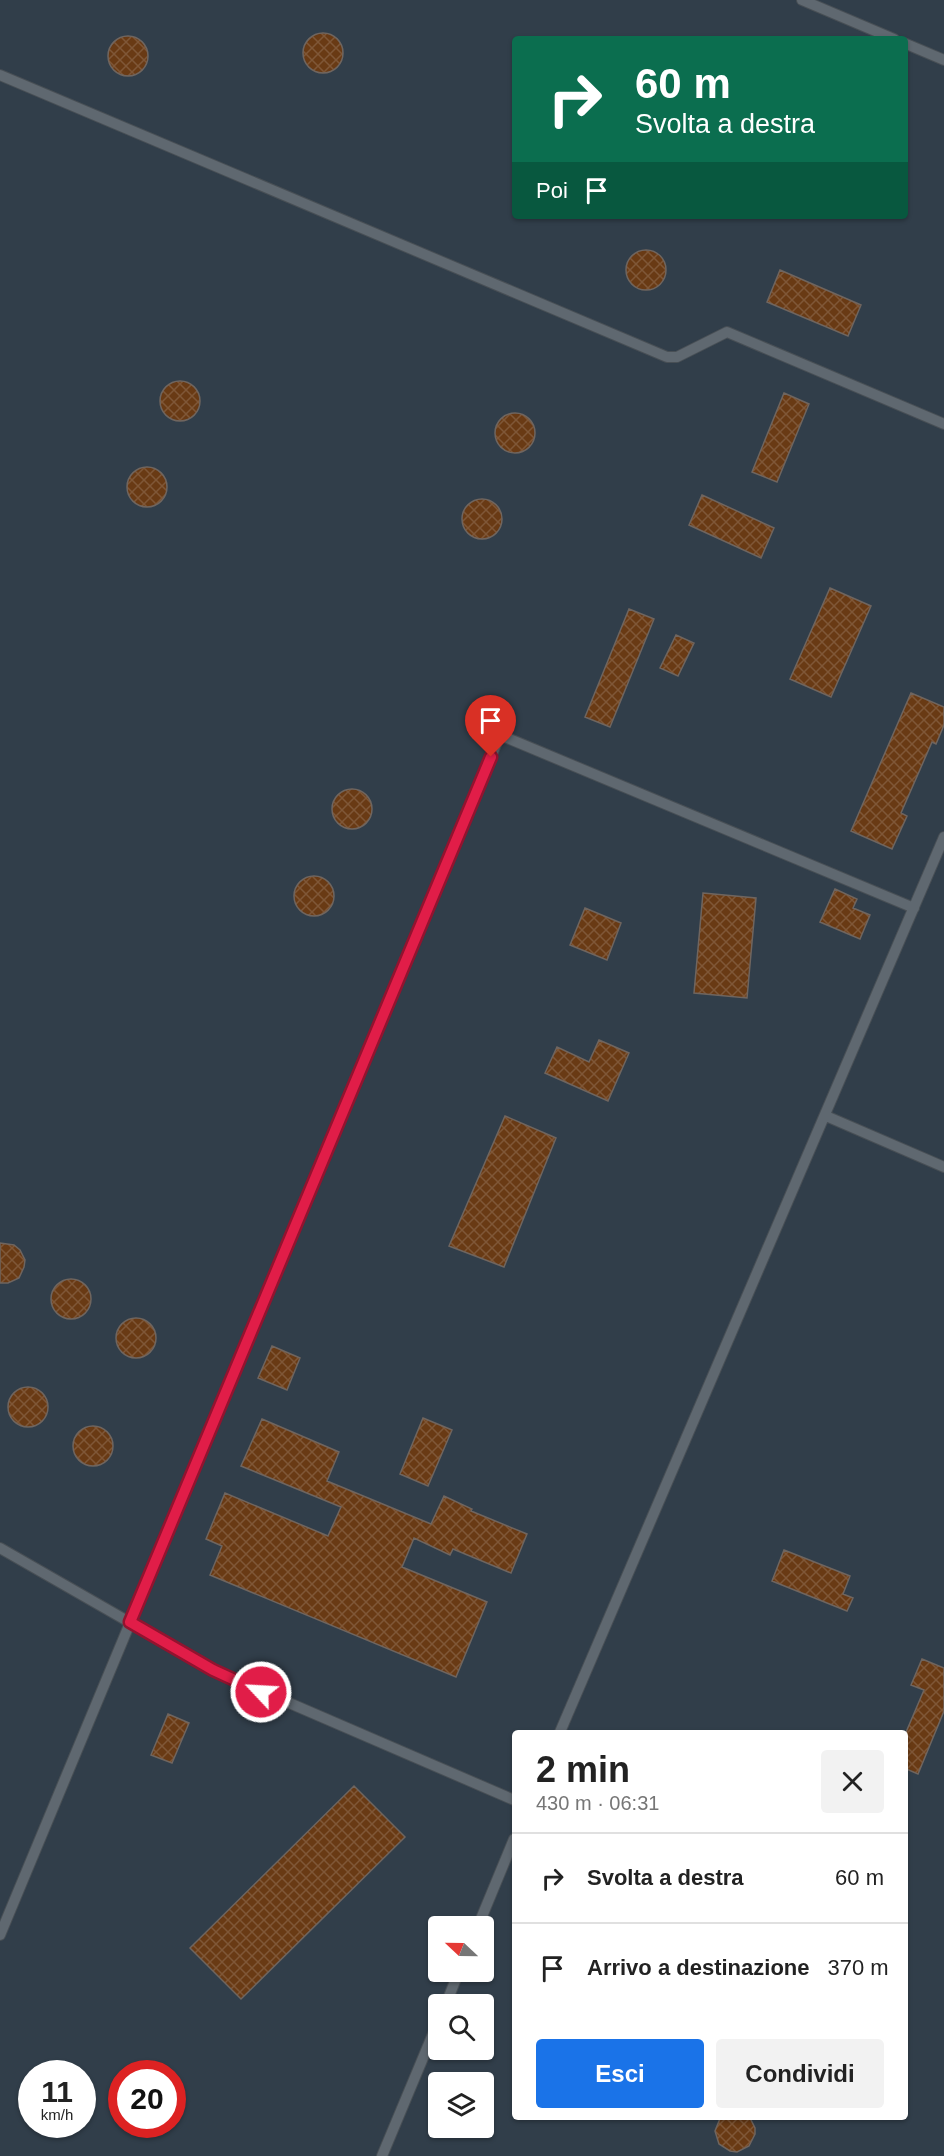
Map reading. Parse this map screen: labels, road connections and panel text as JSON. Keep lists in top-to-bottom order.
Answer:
{
  "north": "left",
  "page": {
    "turn": ["60 m", "Svolta a destra"],
    "then": "Poi",
    "heading": ["2 min", "430 m · 06:31"],
    "list": [
      {
        "name": "Svolta a destra",
        "value": "60 m"
      },
      {
        "name": "Arrivo a destinazione",
        "value": "370 m"
      }
    ],
    "buttons": ["Esci", "Condividi"],
    "speed": "11 km/h",
    "limit": "20"
  }
}
